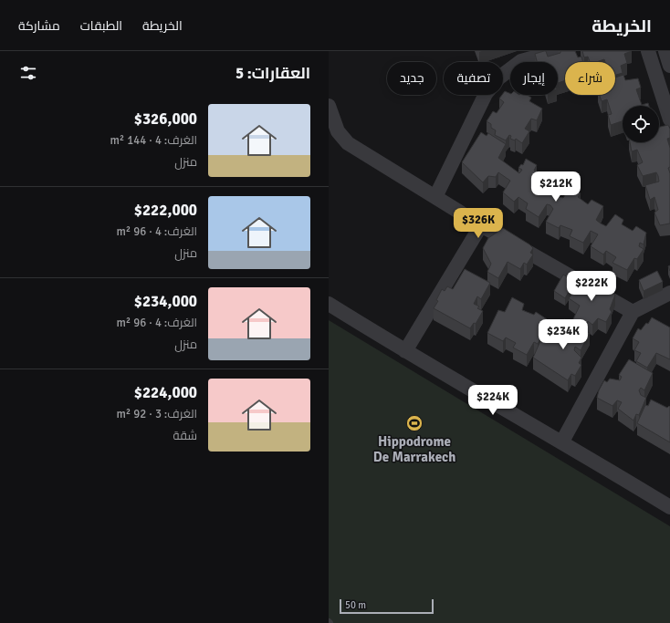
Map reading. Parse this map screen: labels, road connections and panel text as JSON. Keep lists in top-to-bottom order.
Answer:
{
  "places": {
    "sports": ["Hippodrome De Marrakech"]
  },
  "scale_bar": "50 m",
  "page": {
    "header": "الخريطة",
    "nav": ["الخريطة", "الطبقات", "مشاركة"],
    "heading": "العقارات: 5",
    "chip": [
      "شراء",
      "إيجار",
      "تصفية",
      "جديد"
    ],
    "list": [
      {
        "name": "$326,000",
        "note": "الغرف: 4 · 144 m² · منزل"
      },
      {
        "name": "$222,000",
        "note": "الغرف: 4 · 96 m² · منزل"
      },
      {
        "name": "$234,000",
        "note": "الغرف: 4 · 96 m² · منزل"
      },
      {
        "name": "$224,000",
        "note": "الغرف: 3 · 92 m² · شقة"
      }
    ],
    "price": [
      "$212K",
      "$326K",
      "$222K",
      "$234K",
      "$224K"
    ],
    "scale": "50 m"
  }
}
